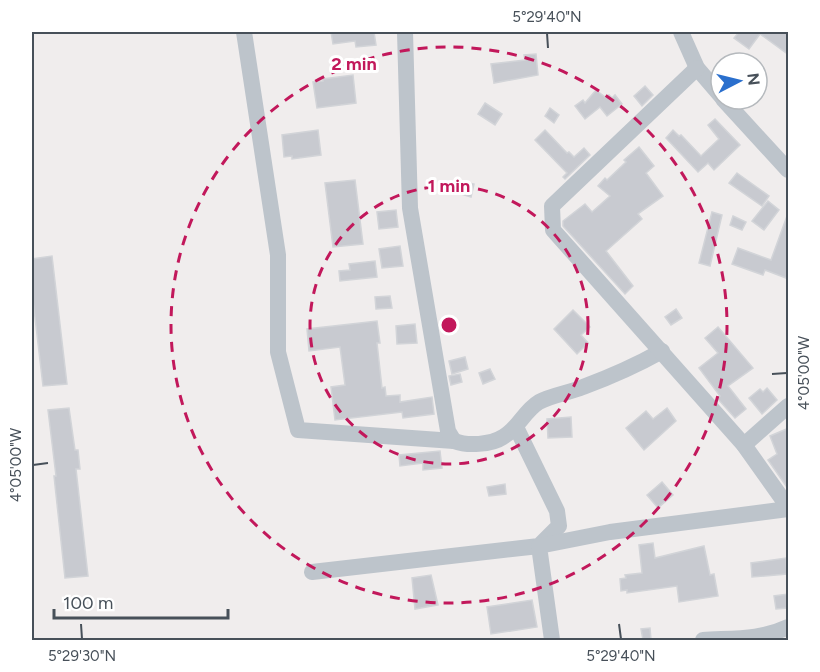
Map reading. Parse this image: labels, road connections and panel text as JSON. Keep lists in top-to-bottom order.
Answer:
{
  "scale_bar": "100 m",
  "north": "right",
  "coordinates": ["5°29'40\"N", "4°05'00\"W", "5°29'30\"N"],
  "rings": ["2 min", "1 min"]
}
